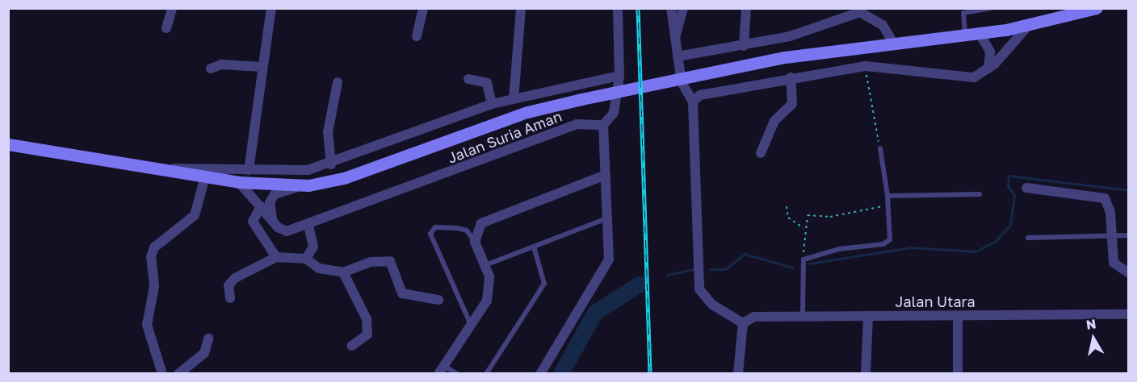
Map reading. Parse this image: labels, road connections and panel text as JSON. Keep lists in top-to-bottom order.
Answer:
{
  "streets": {
    "street": ["Jalan Suria Aman", "Jalan Utara"]
  },
  "north": "top"
}
